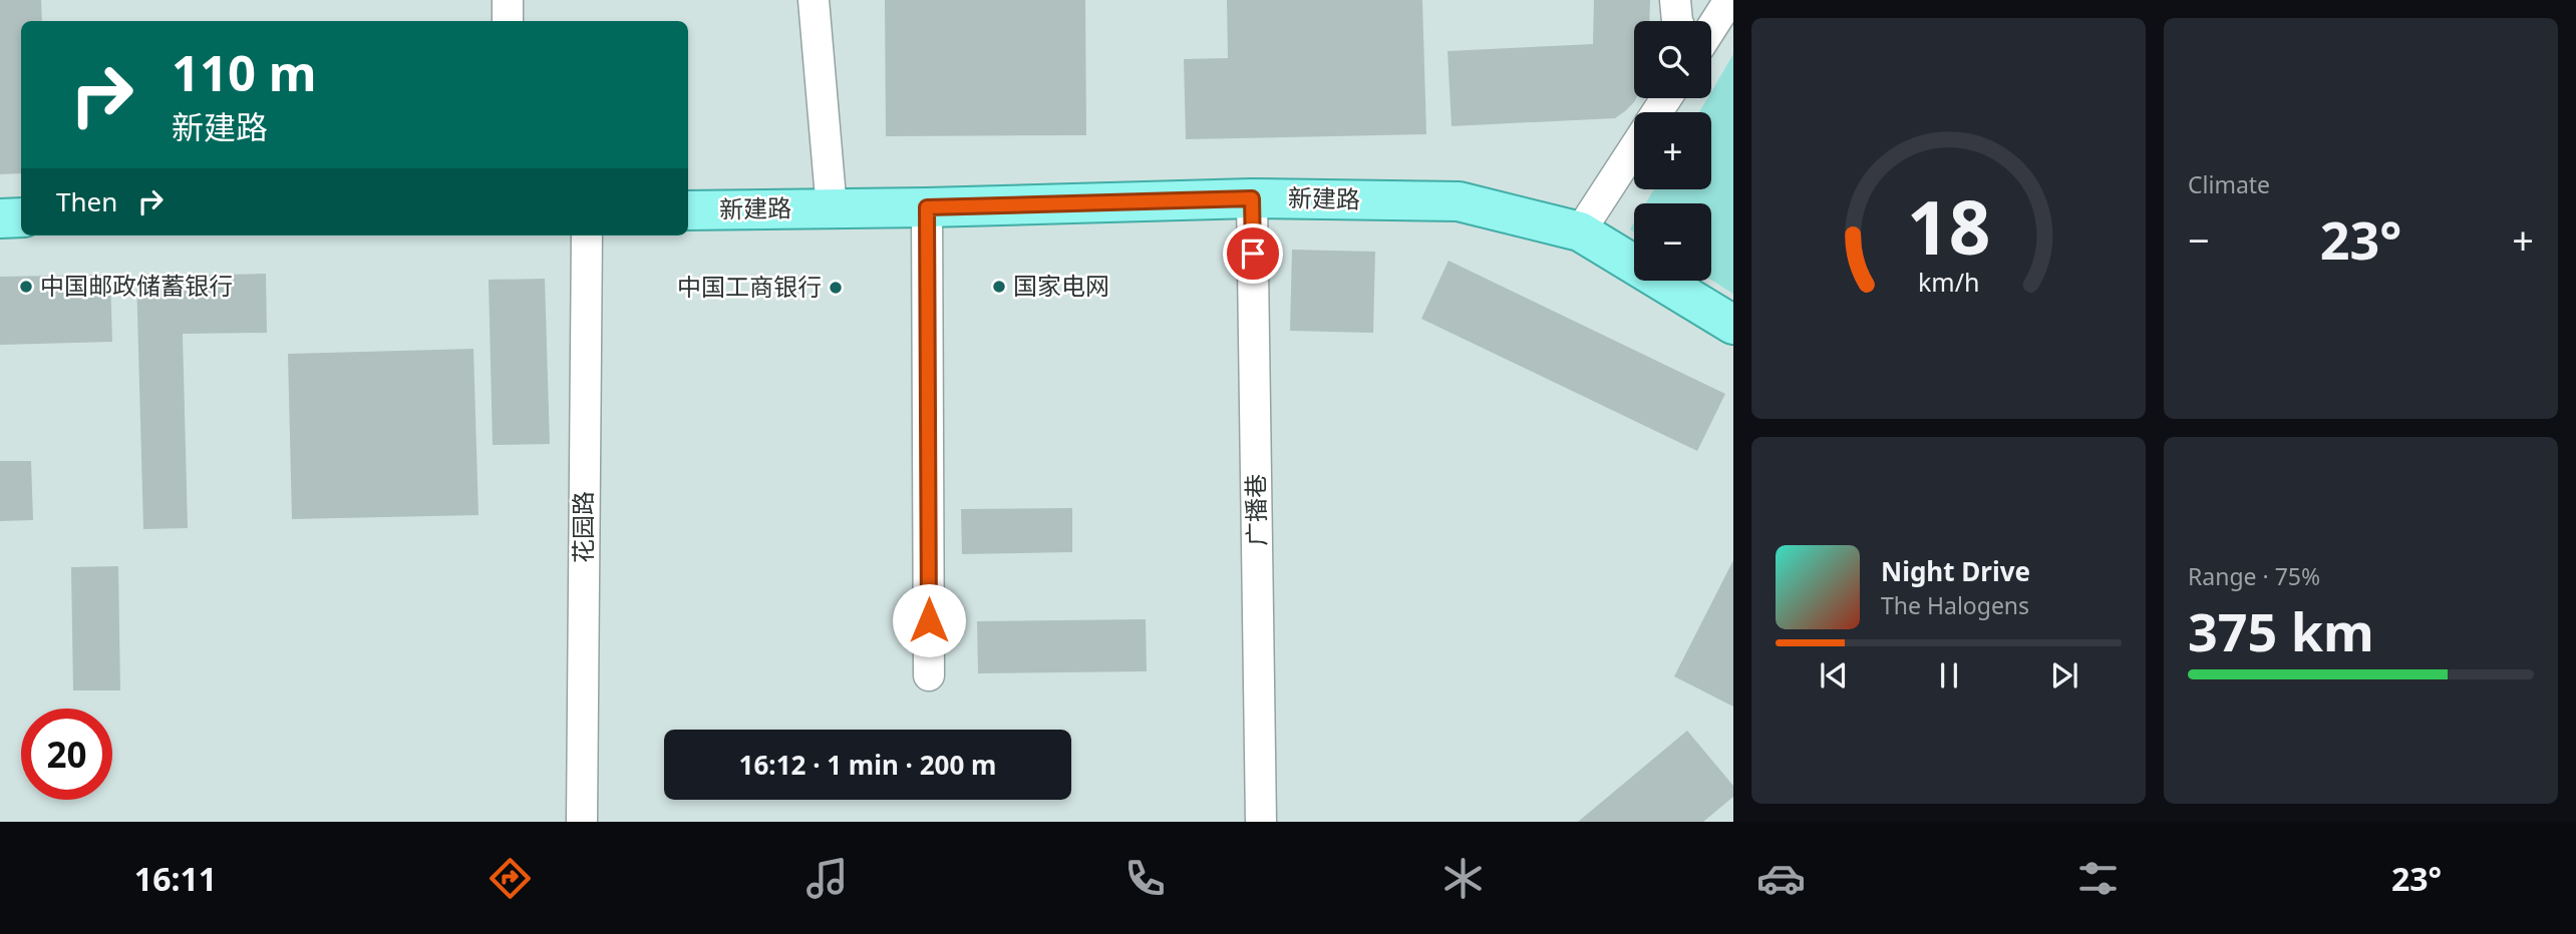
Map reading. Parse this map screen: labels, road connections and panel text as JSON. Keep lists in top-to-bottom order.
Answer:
{
  "streets": {
    "main road": ["新建路"],
    "street": ["广播巷", "花园路"]
  },
  "crossings": [
    ["新建路", "广播巷"]
  ],
  "places": ["中国邮政储蓄银行", "国家电网", "中国工商银行"],
  "page": {
    "tile": [
      "Climate",
      ["Range · 75%", "375 km"]
    ],
    "map_buttons": ["+", "−"],
    "turn": ["110 m", "新建路"],
    "then": "Then",
    "heat": ["−", "23°", "+"],
    "song": ["Night Drive", "The Halogens"],
    "limit": "20",
    "trip": "16:12 · 1 min · 200 m",
    "tabs": ["16:11", "23°"],
    "gauge": ["18", "km/h"]
  }
}
